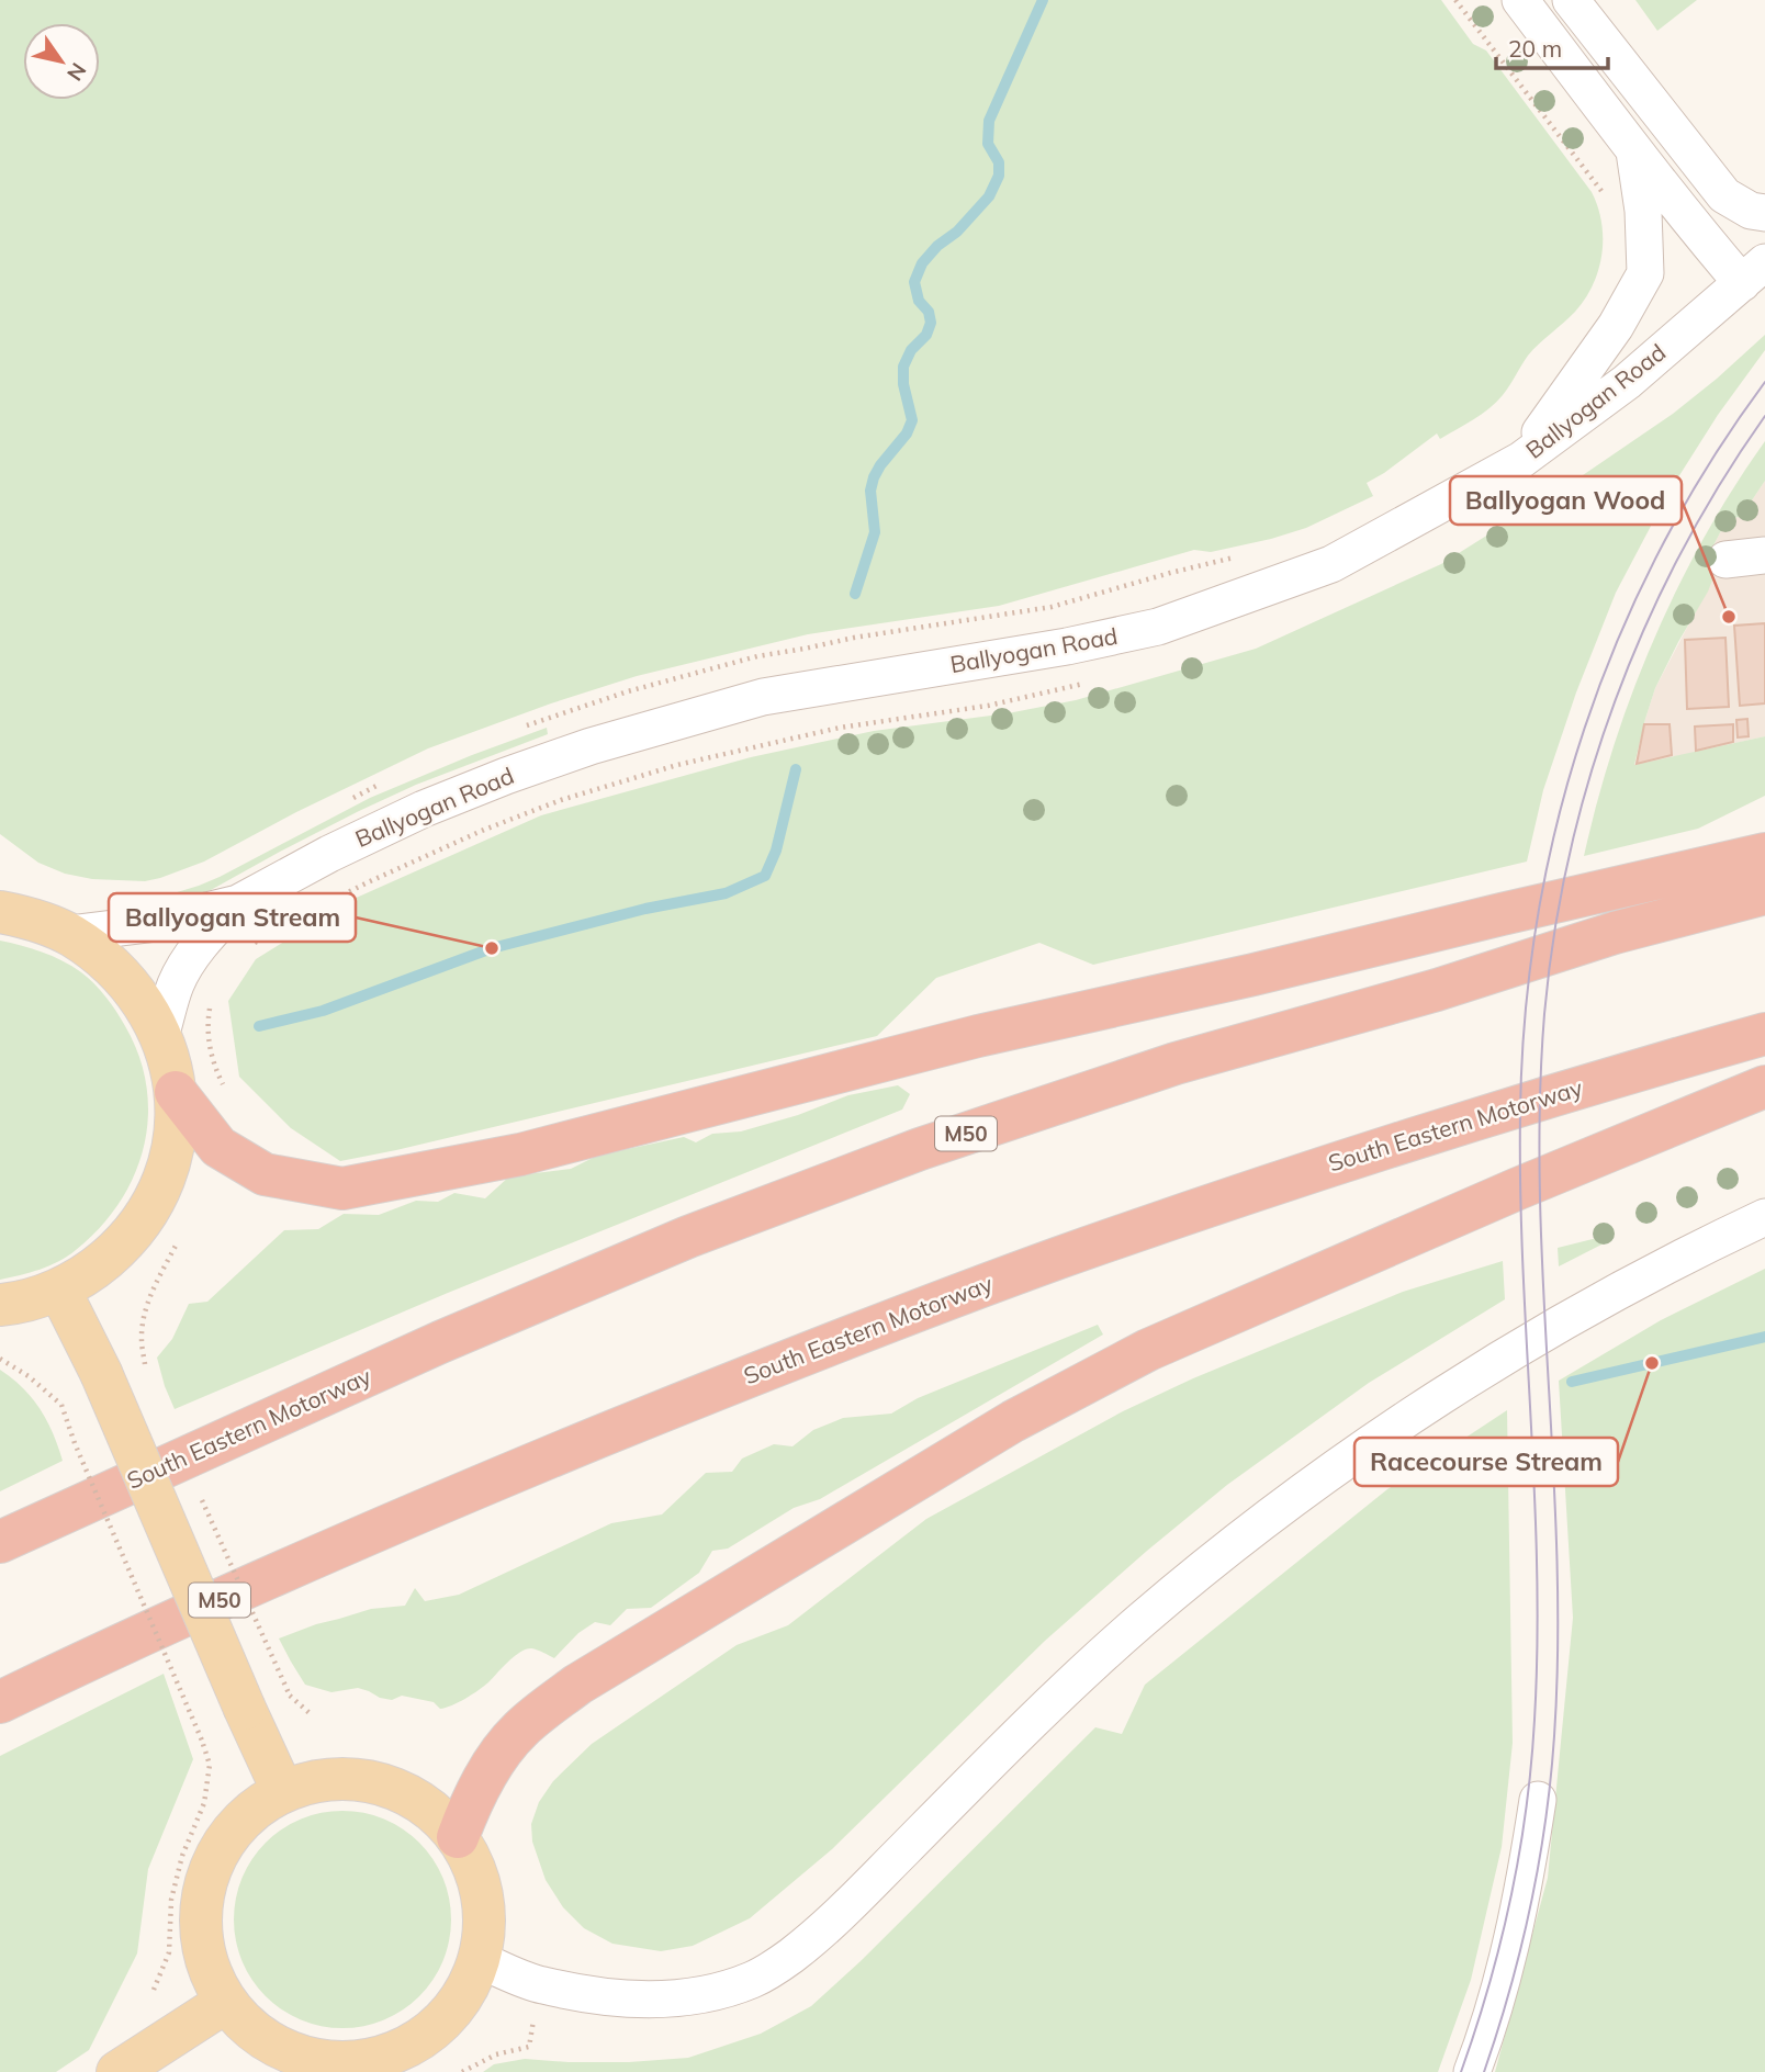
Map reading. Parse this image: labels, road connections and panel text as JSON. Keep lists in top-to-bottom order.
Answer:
{
  "streets": {
    "highway": ["South Eastern Motorway", "M50"],
    "street": ["Ballyogan Road"]
  },
  "places": ["Ballyogan Wood", "Ballyogan Stream", "Racecourse Stream"],
  "scale_bar": "20 m",
  "north": "bottom right"
}
